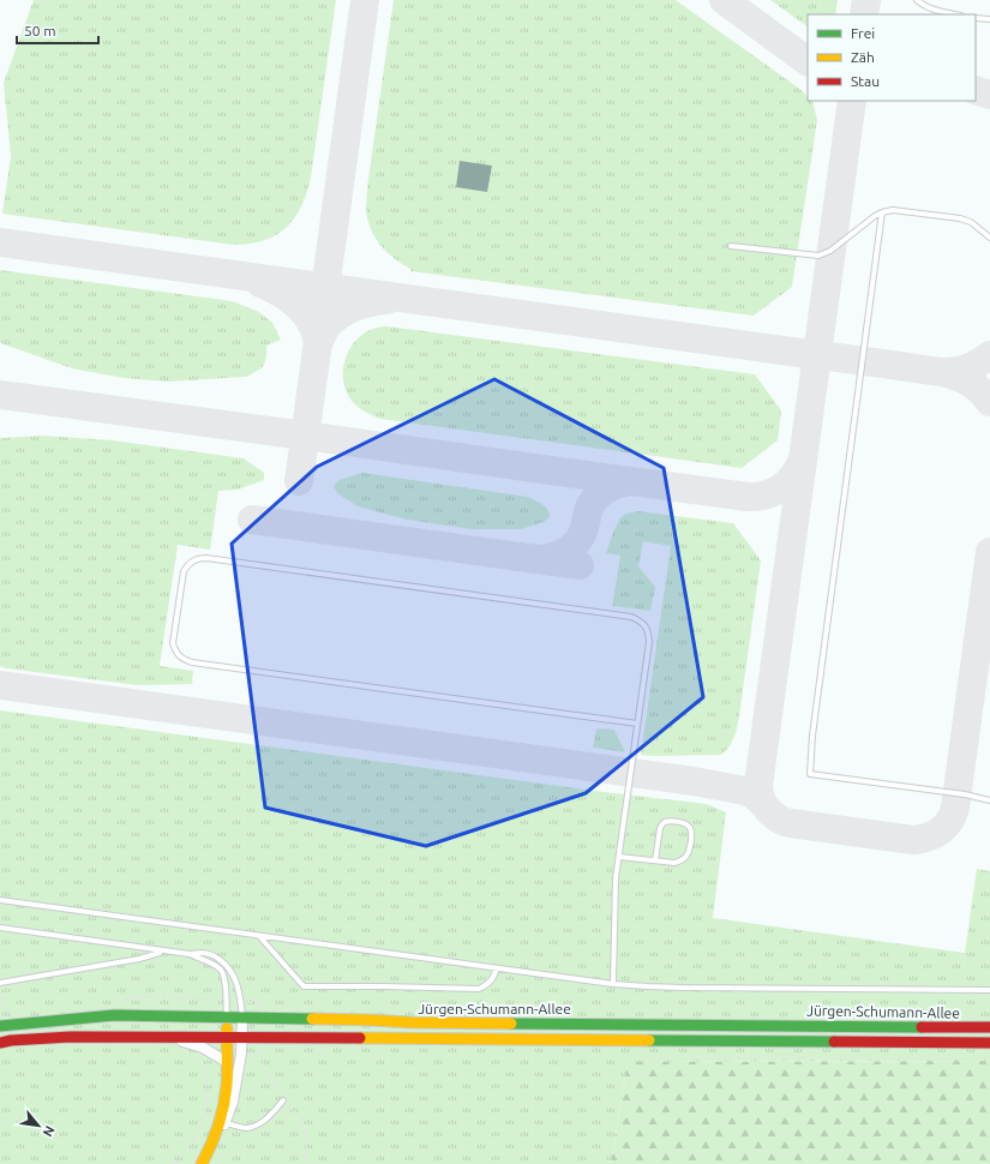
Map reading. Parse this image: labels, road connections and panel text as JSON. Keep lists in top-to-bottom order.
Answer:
{
  "streets": {
    "street": ["Jürgen-Schumann-Allee"]
  },
  "legend": ["Frei", "Zäh", "Stau"],
  "scale_bar": "50 m",
  "north": "bottom right"
}
